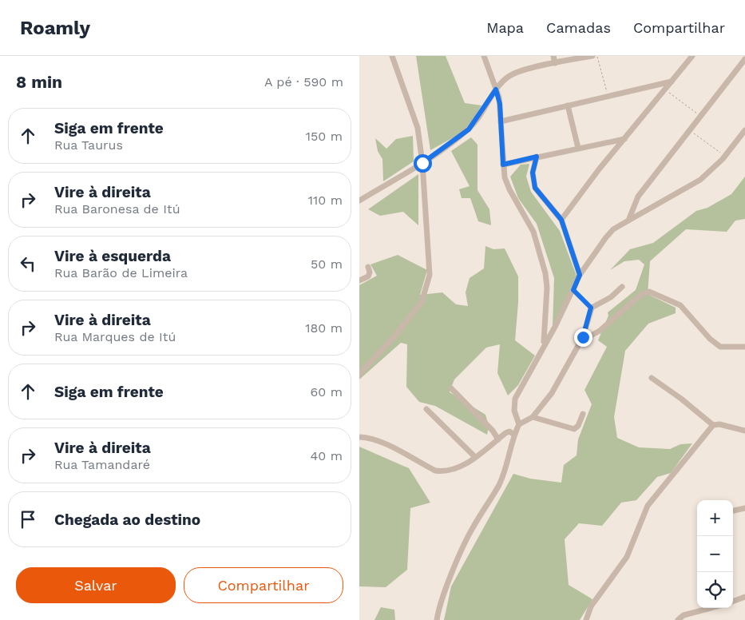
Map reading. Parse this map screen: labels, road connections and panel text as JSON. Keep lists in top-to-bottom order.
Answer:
{
  "page": {
    "header": "Roamly",
    "nav": ["Mapa", "Camadas", "Compartilhar"],
    "heading": ["8 min", "A pé · 590 m"],
    "list": [
      ["Siga em frente", "Rua Taurus", "150 m"],
      ["Vire à direita", "Rua Baronesa de Itú", "110 m"],
      ["Vire à esquerda", "Rua Barão de Limeira", "50 m"],
      ["Vire à direita", "Rua Marques de Itú", "180 m"],
      ["Siga em frente", "60 m"],
      ["Vire à direita", "Rua Tamandaré", "40 m"],
      "Chegada ao destino"
    ],
    "map_buttons": ["+", "−"],
    "buttons": ["Salvar", "Compartilhar"]
  }
}
